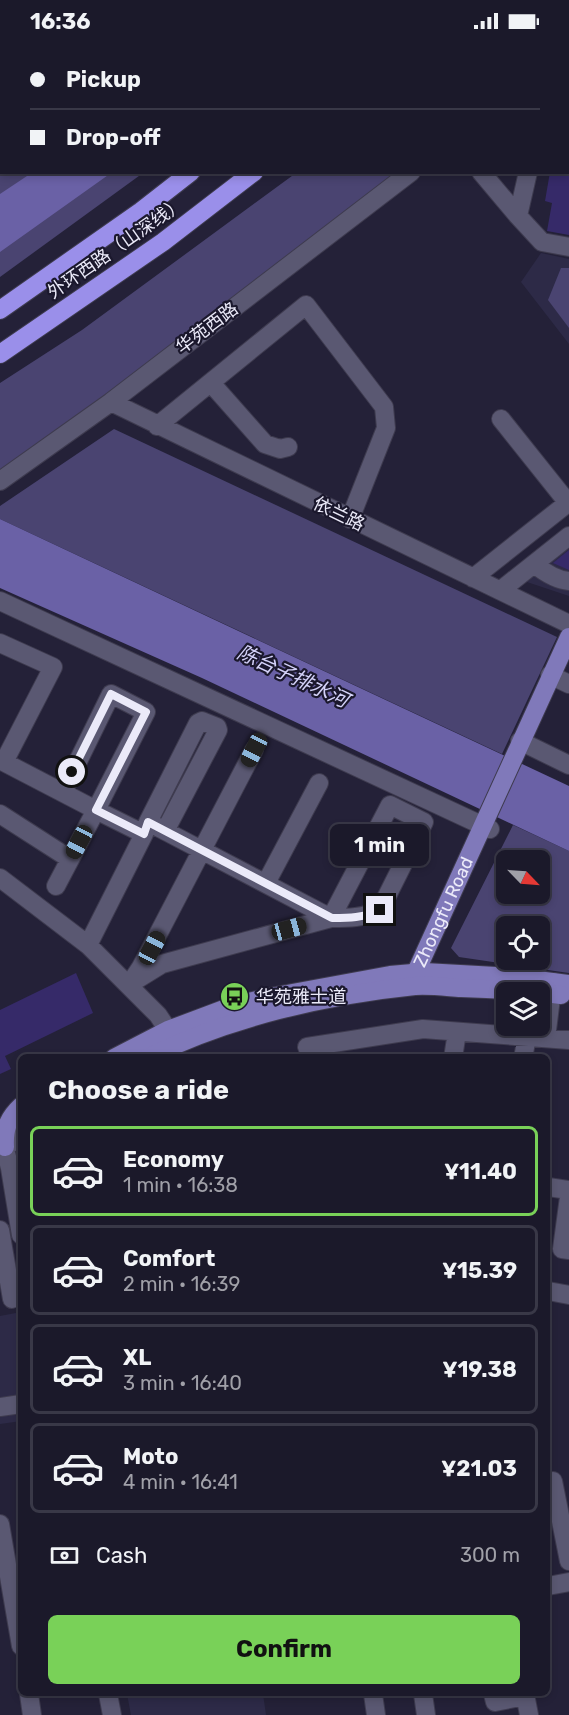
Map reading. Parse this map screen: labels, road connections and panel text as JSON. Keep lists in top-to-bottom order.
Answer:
{
  "streets": {
    "highway": ["外环西路（山深线）"],
    "main road": ["Zhongfu Road"],
    "street": ["华苑西路", "依兰路"]
  },
  "crossings": [
    ["华苑西路", "依兰路"]
  ],
  "water": ["陈台子排水河"],
  "places": {
    "bus stop": ["华苑雅士道"]
  },
  "north": "bottom right",
  "page": {
    "status": "16:36",
    "banner": ["Pickup", "Drop-off"],
    "bubble": "1 min",
    "heading": "Choose a ride",
    "list": [
      {
        "name": "Economy",
        "note": "1 min · 16:38",
        "value": "¥11.40"
      },
      {
        "name": "Comfort",
        "note": "2 min · 16:39",
        "value": "¥15.39"
      },
      {
        "name": "XL",
        "note": "3 min · 16:40",
        "value": "¥19.38"
      },
      {
        "name": "Moto",
        "note": "4 min · 16:41",
        "value": "¥21.03"
      }
    ],
    "pay": ["Cash", "300 m"],
    "buttons": "Confirm"
  }
}
